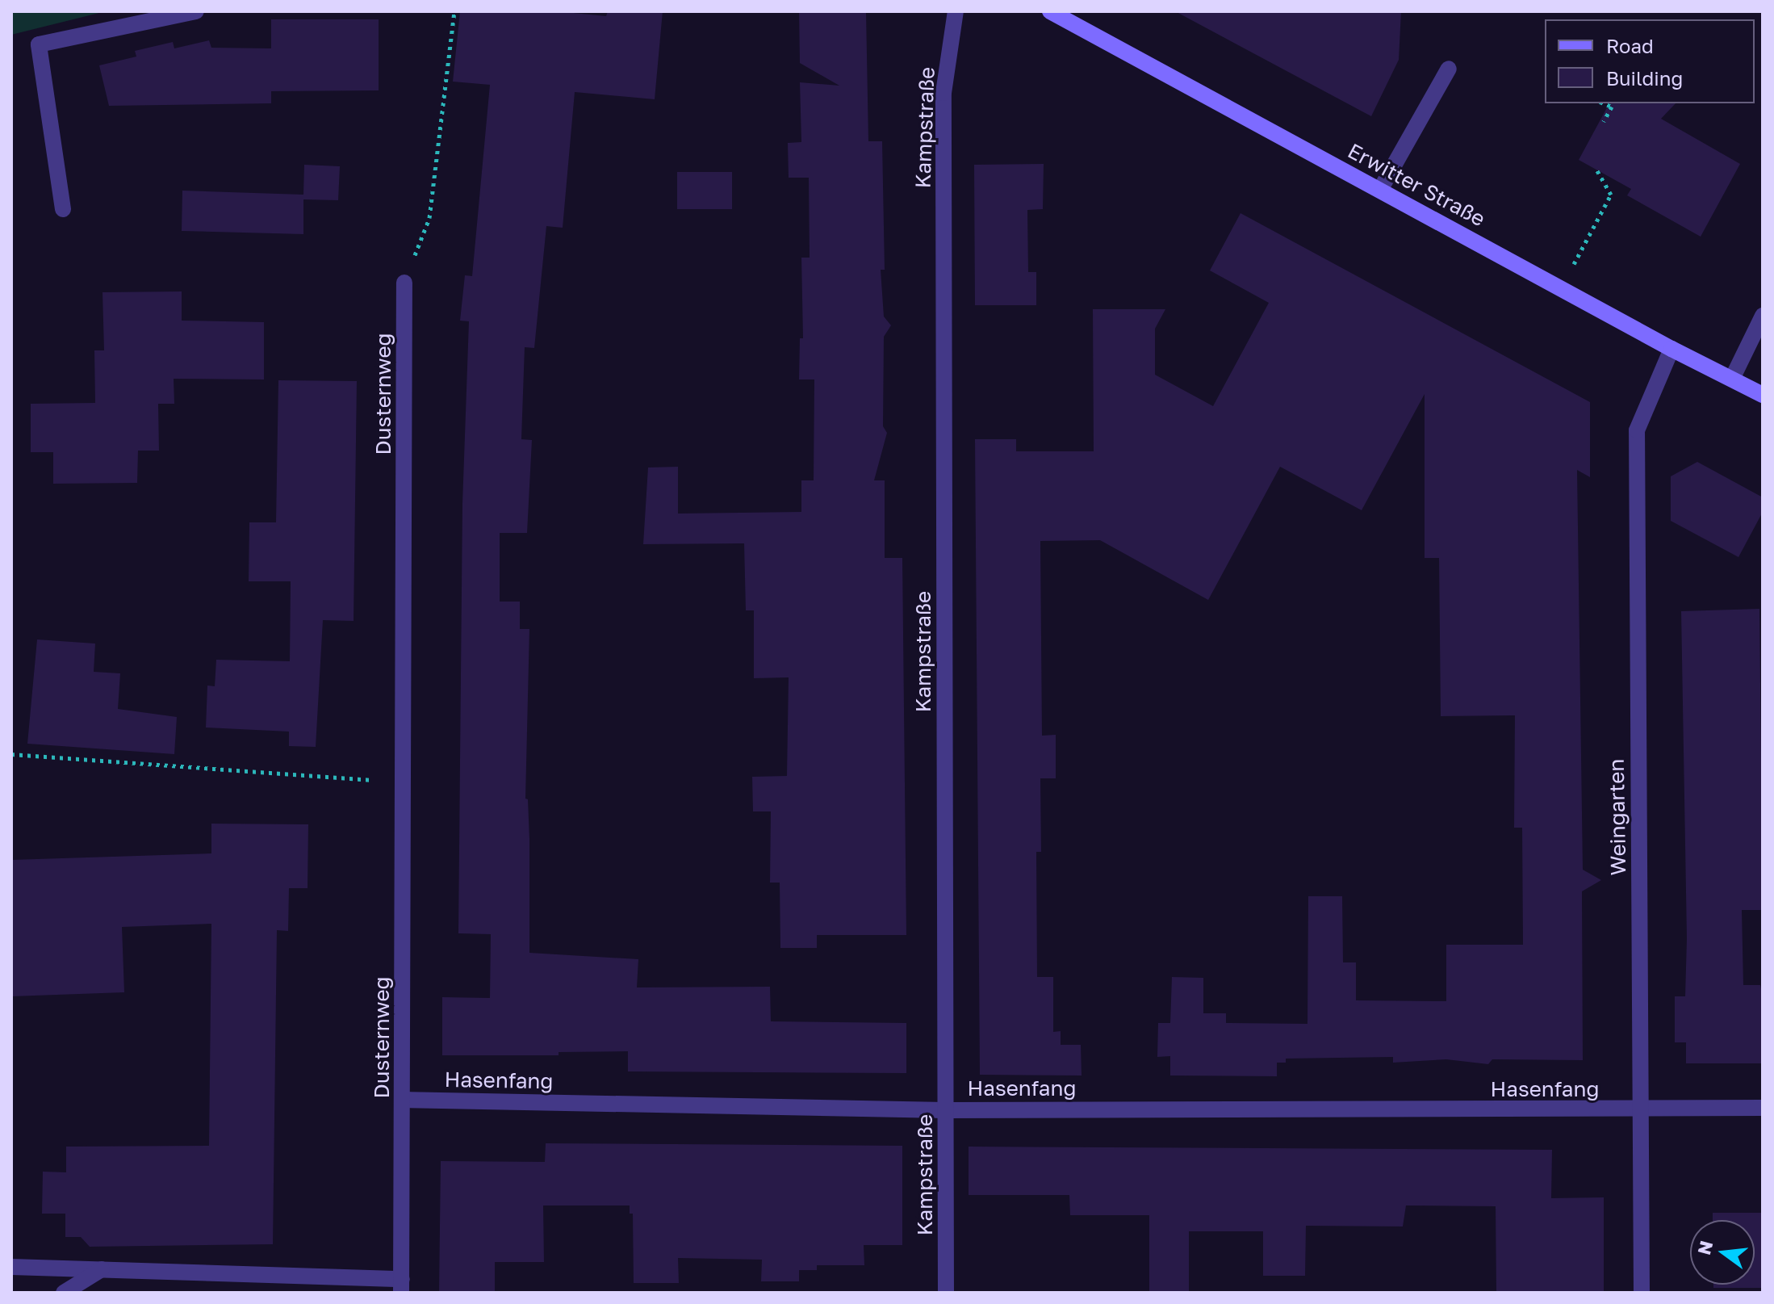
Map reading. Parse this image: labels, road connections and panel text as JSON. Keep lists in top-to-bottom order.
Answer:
{
  "streets": {
    "street": [
      "Kampstraße",
      "Erwitter Straße",
      "Dusternweg",
      "Weingarten",
      "Hasenfang"
    ]
  },
  "crossings": [
    ["Kampstraße", "Hasenfang"],
    ["Erwitter Straße", "Weingarten"],
    ["Dusternweg", "Hasenfang"],
    ["Weingarten", "Hasenfang"]
  ],
  "legend": ["Road", "Building"],
  "north": "left"
}
